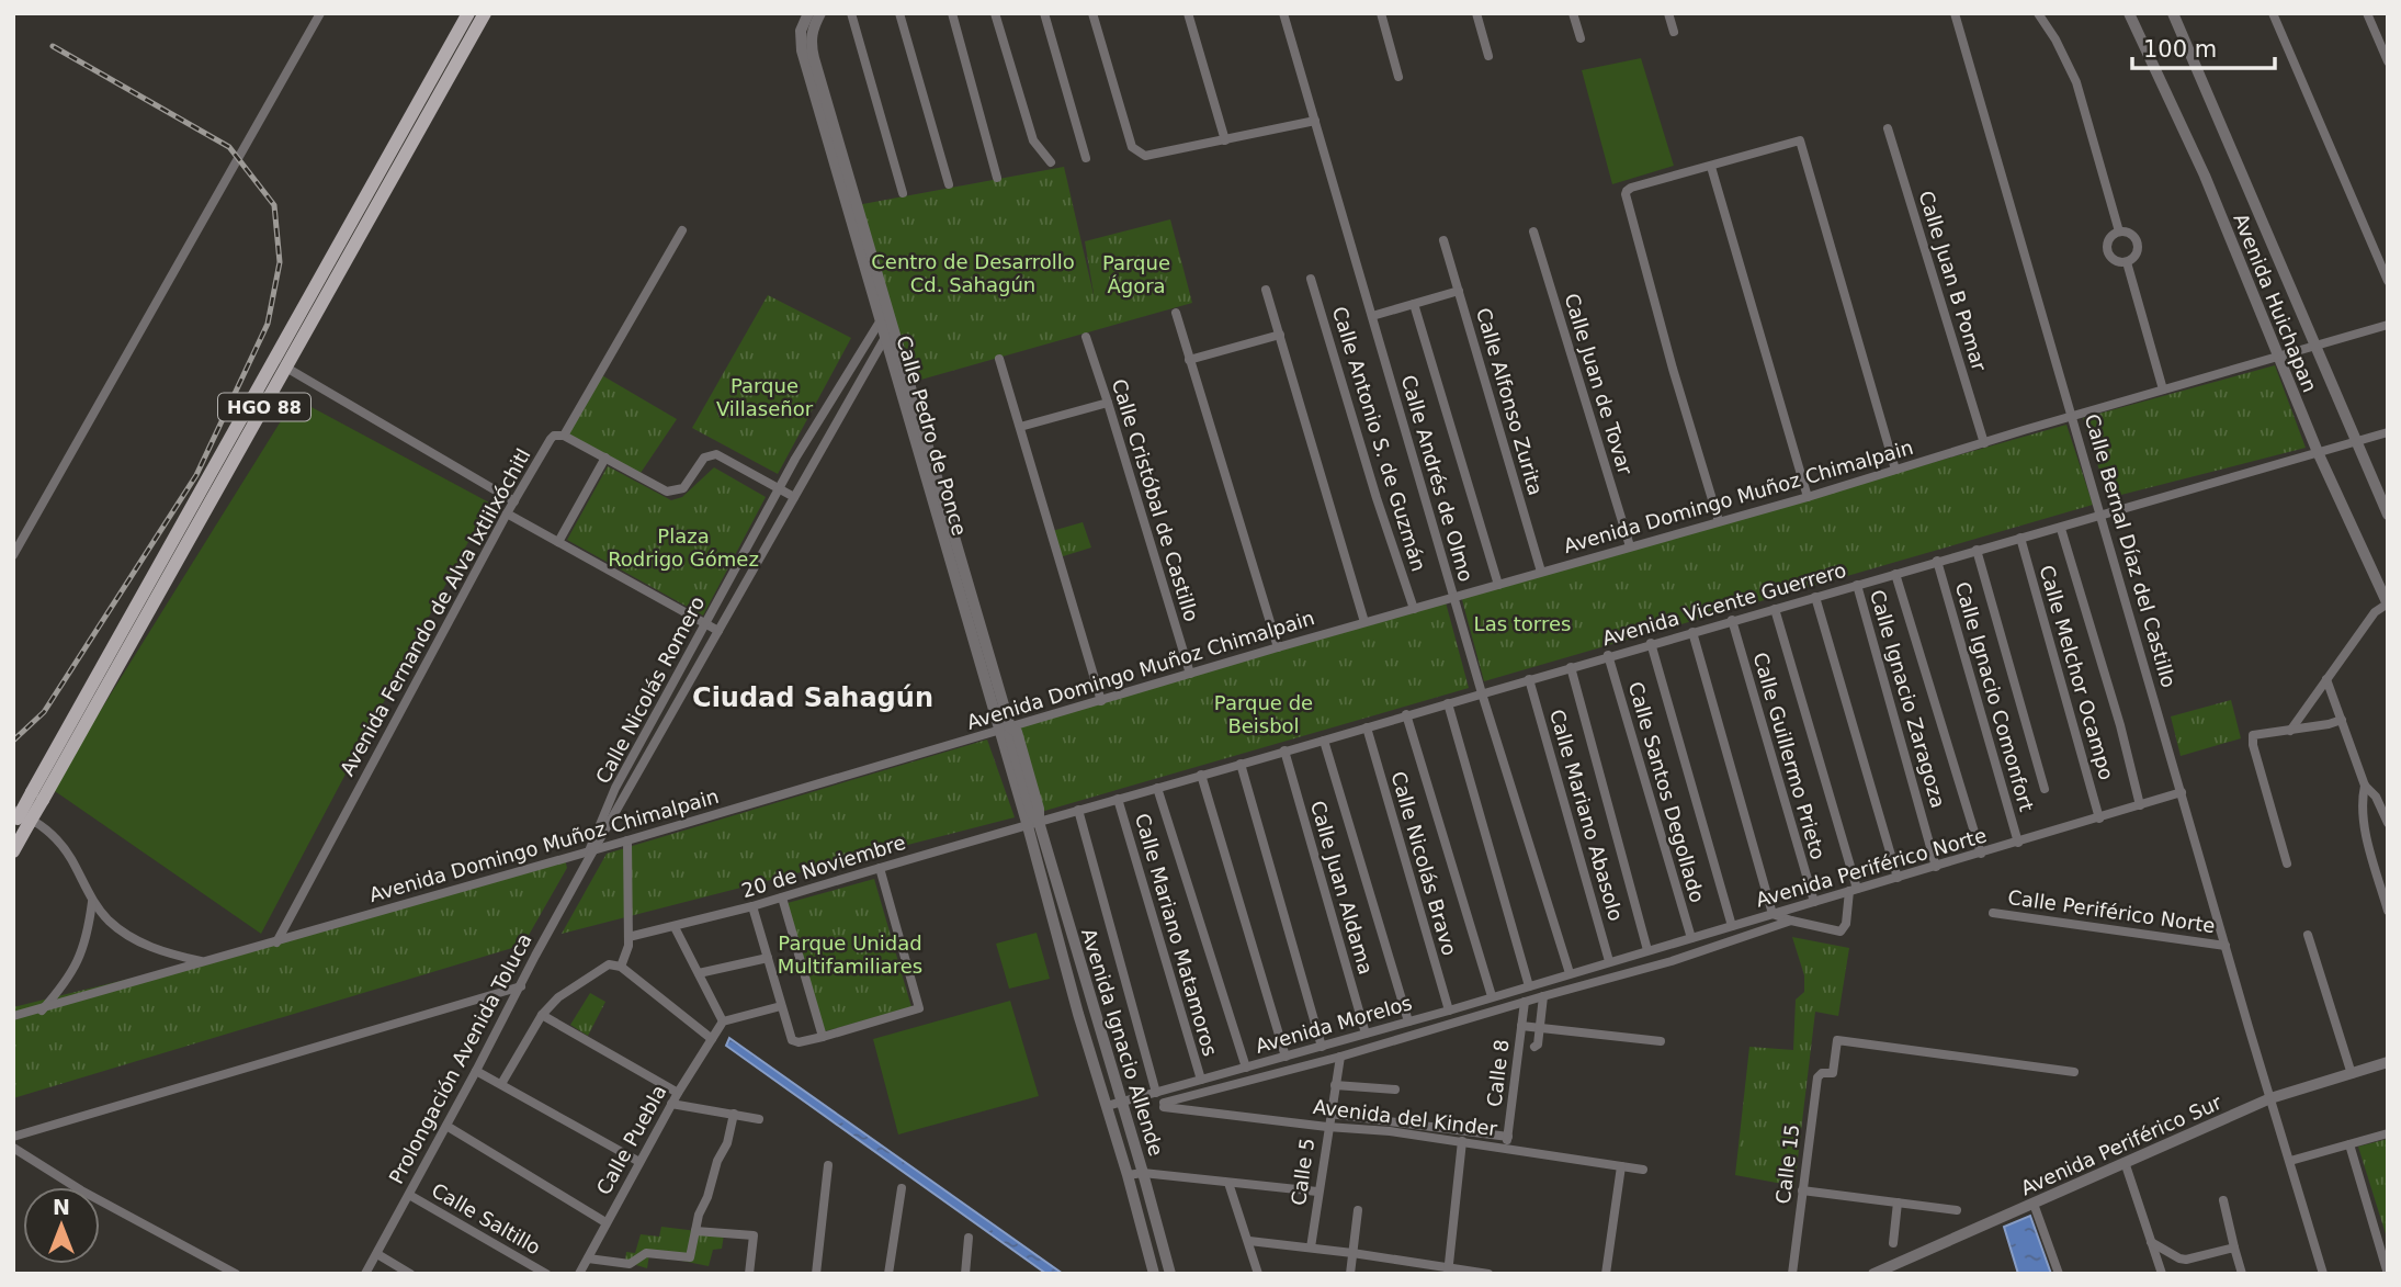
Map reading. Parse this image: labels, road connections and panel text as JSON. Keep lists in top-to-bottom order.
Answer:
{
  "streets": {
    "main road": ["HGO 88"],
    "street": [
      "Calle Juan B Pomar",
      "Avenida Huichapan",
      "Calle Juan de Tovar",
      "Calle Alfonso Zurita",
      "Calle Pedro de Ponce",
      "Calle Antonio S. de Guzmán",
      "Calle Andrés de Olmo",
      "Avenida Domingo Muñoz Chimalpain",
      "Calle Cristóbal de Castillo",
      "Calle Bernal Díaz del Castillo",
      "Avenida Vicente Guerrero",
      "Avenida Fernando de Alva Ixtlilxóchitl",
      "Calle Melchor Ocampo",
      "Calle Nicolás Romero",
      "Calle Ignacio Comonfort",
      "Calle Ignacio Zaragoza",
      "Calle Guillermo Prieto",
      "Calle Santos Degollado",
      "Calle Mariano Abasolo",
      "Calle Nicolás Bravo",
      "20 de Noviembre",
      "Avenida Periférico Norte",
      "Calle Juan Aldama",
      "Calle Periférico Norte",
      "Calle Mariano Matamoros",
      "Avenida Morelos",
      "Avenida Ignacio Allende",
      "Prolongación Avenida Toluca",
      "Calle 8",
      "Avenida del Kinder",
      "Calle Puebla",
      "Avenida Periférico Sur",
      "Calle 15",
      "Calle 5",
      "Calle Saltillo"
    ]
  },
  "crossings": [
    ["Calle Juan B Pomar", "Avenida Domingo Muñoz Chimalpain"],
    ["Avenida Huichapan", "Avenida Domingo Muñoz Chimalpain"],
    ["Avenida Huichapan", "Avenida Vicente Guerrero"],
    ["Calle Juan de Tovar", "Avenida Domingo Muñoz Chimalpain"],
    ["Calle Alfonso Zurita", "Avenida Domingo Muñoz Chimalpain"],
    ["Calle Pedro de Ponce", "Avenida Domingo Muñoz Chimalpain"],
    ["Calle Pedro de Ponce", "Avenida Vicente Guerrero"],
    ["Calle Pedro de Ponce", "Calle Nicolás Romero"],
    ["Calle Pedro de Ponce", "20 de Noviembre"],
    ["Calle Pedro de Ponce", "Avenida Ignacio Allende"],
    ["Calle Antonio S. de Guzmán", "Avenida Domingo Muñoz Chimalpain"],
    ["Calle Andrés de Olmo", "Avenida Domingo Muñoz Chimalpain"],
    ["Calle Andrés de Olmo", "Avenida Vicente Guerrero"],
    ["Calle Andrés de Olmo", "Avenida Periférico Norte"],
    ["Calle Andrés de Olmo", "Avenida Morelos"],
    ["Avenida Domingo Muñoz Chimalpain", "Calle Cristóbal de Castillo"],
    ["Avenida Domingo Muñoz Chimalpain", "Calle Bernal Díaz del Castillo"],
    ["Avenida Domingo Muñoz Chimalpain", "Avenida Fernando de Alva Ixtlilxóchitl"],
    ["Avenida Domingo Muñoz Chimalpain", "Calle Nicolás Romero"],
    ["Avenida Domingo Muñoz Chimalpain", "Prolongación Avenida Toluca"],
    ["Calle Bernal Díaz del Castillo", "Avenida Vicente Guerrero"],
    ["Calle Bernal Díaz del Castillo", "Avenida Periférico Norte"],
    ["Calle Bernal Díaz del Castillo", "Calle Periférico Norte"],
    ["Calle Bernal Díaz del Castillo", "Avenida Periférico Sur"],
    ["Avenida Vicente Guerrero", "Calle Melchor Ocampo"],
    ["Avenida Vicente Guerrero", "Calle Ignacio Comonfort"],
    ["Avenida Vicente Guerrero", "Calle Ignacio Zaragoza"],
    ["Avenida Vicente Guerrero", "Calle Guillermo Prieto"],
    ["Avenida Vicente Guerrero", "Calle Santos Degollado"],
    ["Avenida Vicente Guerrero", "Calle Mariano Abasolo"],
    ["Avenida Vicente Guerrero", "Calle Nicolás Bravo"],
    ["Avenida Vicente Guerrero", "20 de Noviembre"],
    ["Avenida Vicente Guerrero", "Calle Juan Aldama"],
    ["Avenida Vicente Guerrero", "Calle Mariano Matamoros"],
    ["Avenida Vicente Guerrero", "Avenida Ignacio Allende"],
    ["Calle Melchor Ocampo", "Avenida Periférico Norte"],
    ["Calle Nicolás Romero", "Prolongación Avenida Toluca"],
    ["Calle Ignacio Comonfort", "Avenida Periférico Norte"],
    ["Calle Ignacio Zaragoza", "Avenida Periférico Norte"],
    ["Calle Guillermo Prieto", "Avenida Periférico Norte"],
    ["Calle Santos Degollado", "Avenida Periférico Norte"],
    ["Calle Mariano Abasolo", "Avenida Periférico Norte"],
    ["Calle Nicolás Bravo", "Avenida Morelos"],
    ["20 de Noviembre", "Avenida Ignacio Allende"],
    ["Avenida Periférico Norte", "Avenida Morelos"],
    ["Calle Juan Aldama", "Avenida Morelos"],
    ["Calle Mariano Matamoros", "Avenida Morelos"],
    ["Avenida Morelos", "Avenida Ignacio Allende"],
    ["Avenida Morelos", "Calle 8"],
    ["Avenida Morelos", "Avenida del Kinder"],
    ["Avenida Morelos", "Calle 5"],
    ["Prolongación Avenida Toluca", "Calle Saltillo"],
    ["Calle 8", "Avenida del Kinder"],
    ["Avenida del Kinder", "Calle 5"]
  ],
  "districts": ["Ciudad Sahagún"],
  "parks": [
    "Centro de Desarrollo Cd. Sahagún",
    "Parque Ágora",
    "Parque Villaseñor",
    "Plaza Rodrigo Gómez",
    "Las torres",
    "Parque de Beisbol",
    "Parque Unidad Multifamiliares"
  ],
  "scale_bar": "100 m",
  "north": "top"
}
